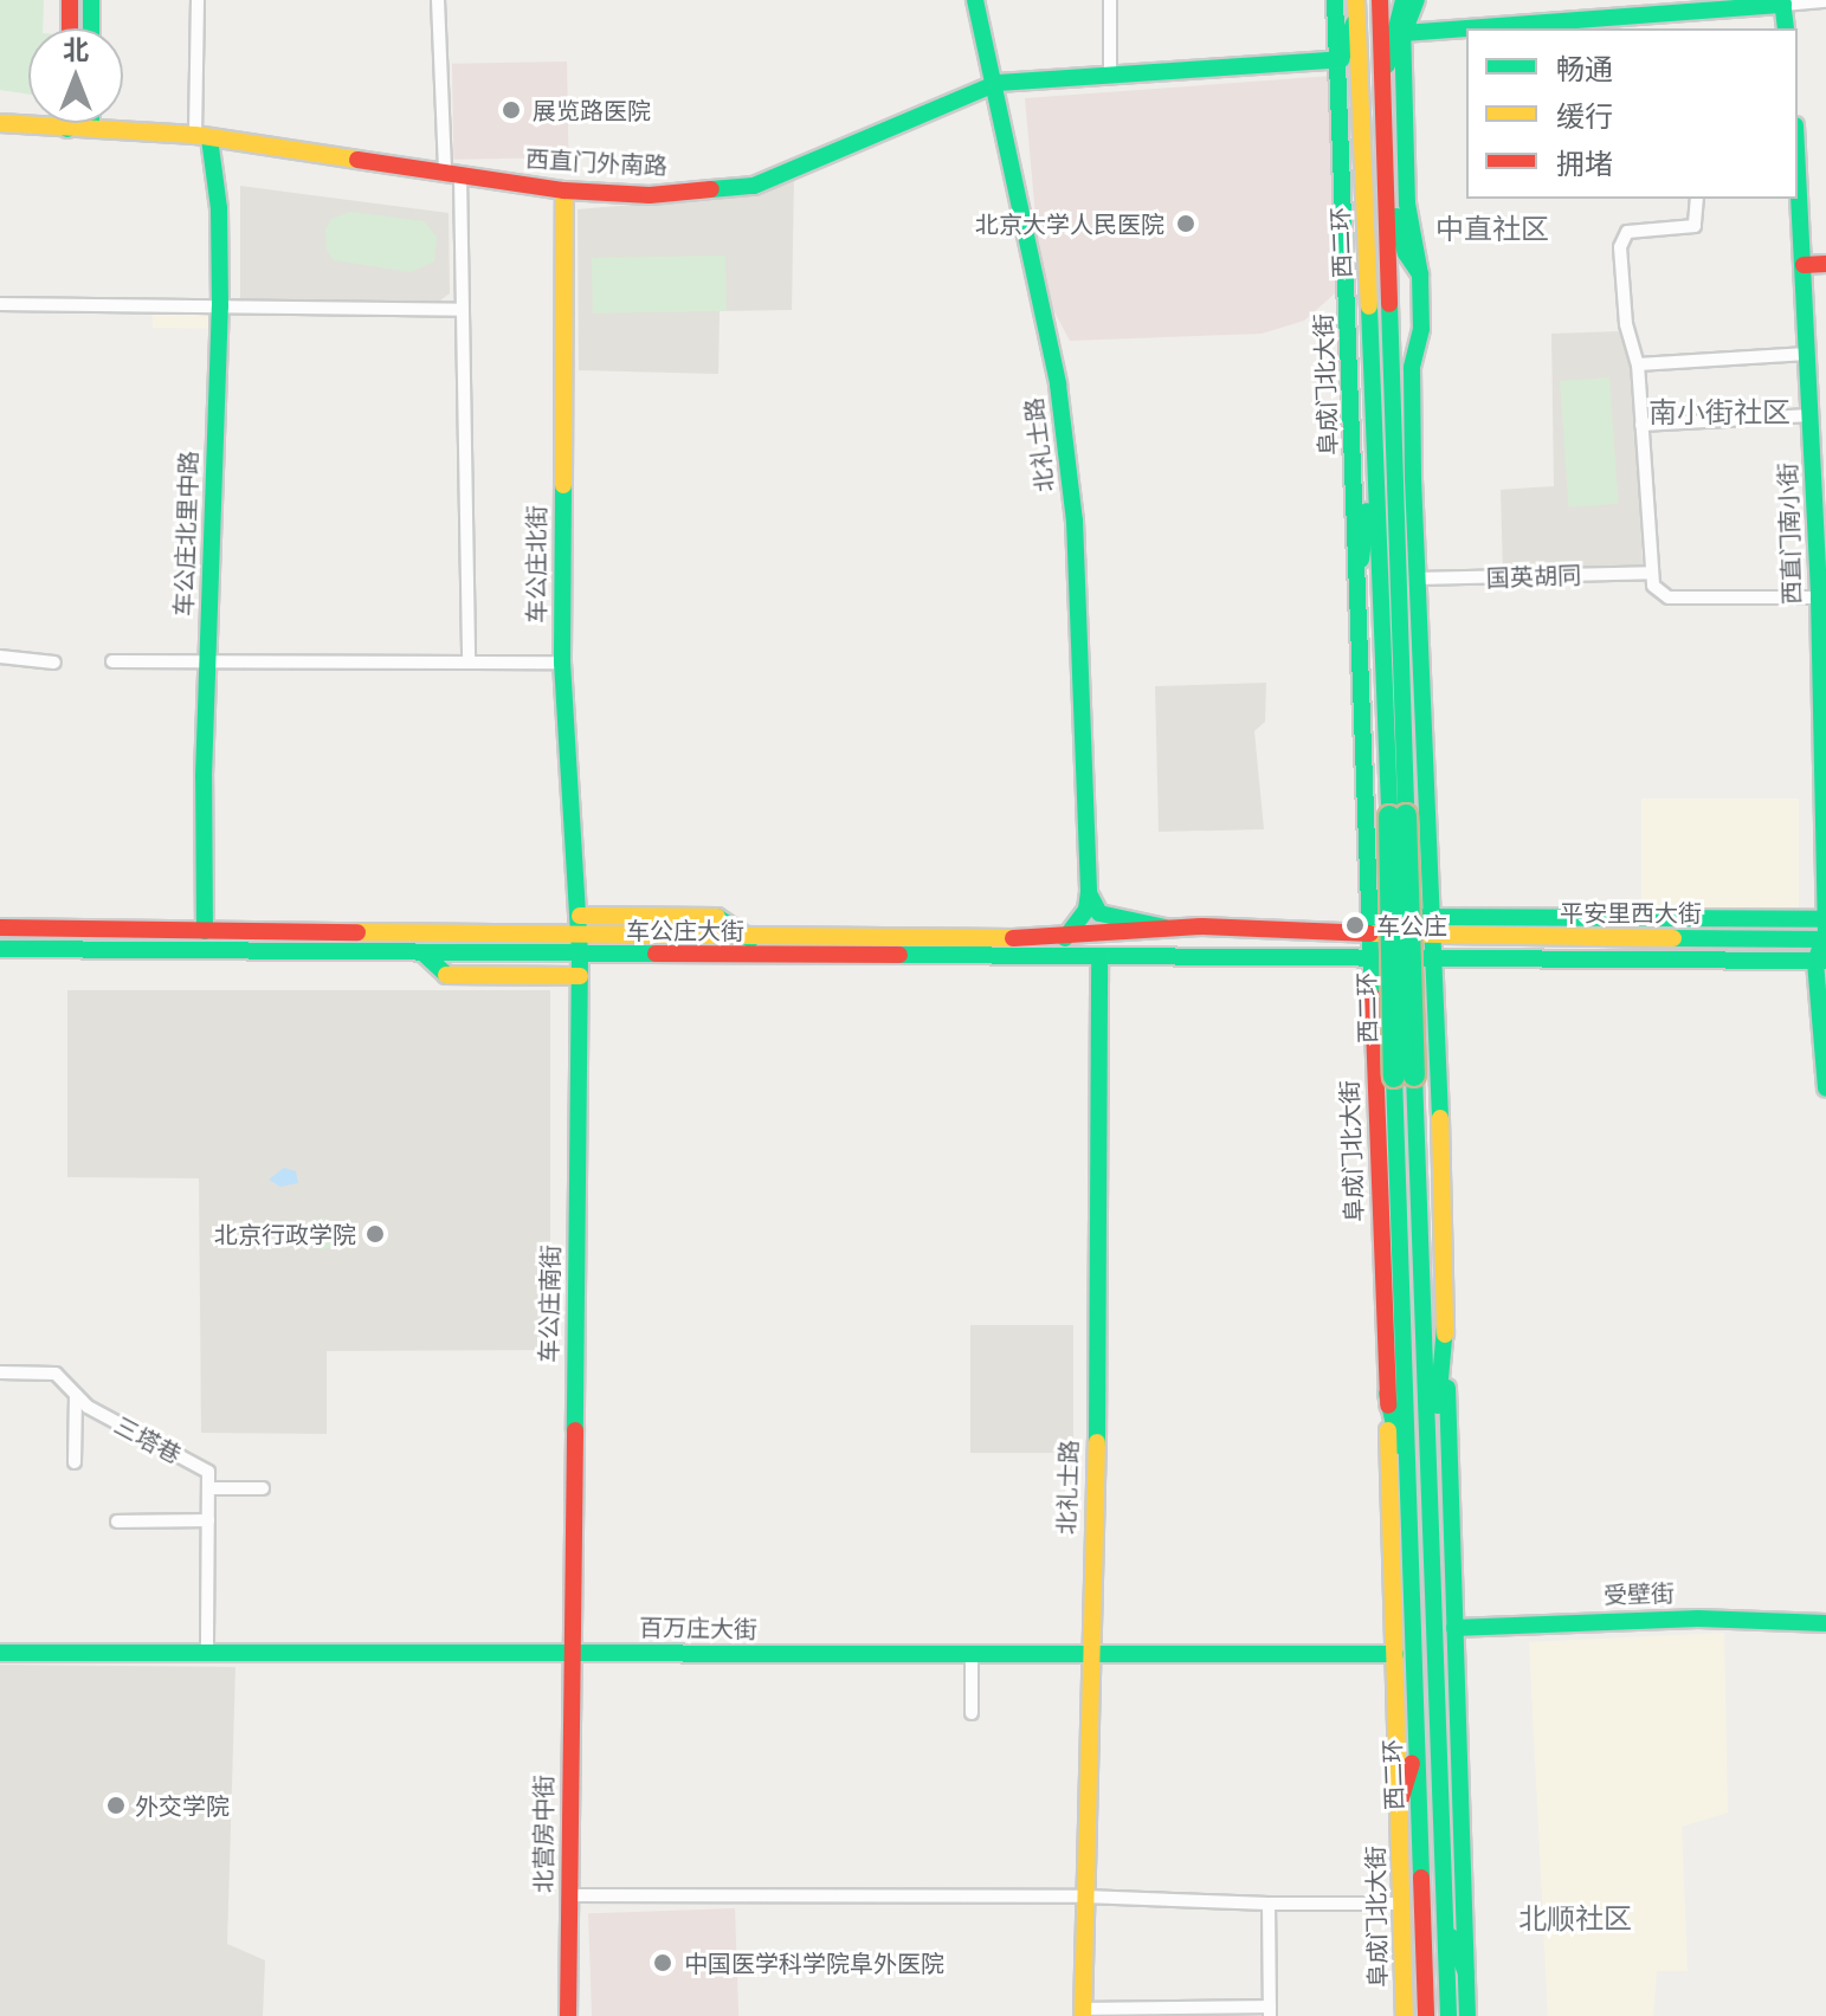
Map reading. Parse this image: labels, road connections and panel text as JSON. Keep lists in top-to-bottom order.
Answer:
{
  "streets": {
    "main road": [
      "西直门外南路",
      "西二环",
      "阜成门北大街",
      "北礼士路",
      "车公庄北里中路",
      "西直门南小街",
      "车公庄北街",
      "平安里西大街",
      "车公庄大街",
      "车公庄南街",
      "受壁街",
      "百万庄大街",
      "北营房中街"
    ],
    "street": ["国英胡同", "三塔巷"]
  },
  "crossings": [
    ["西直门外南路", "阜成门北大街"],
    ["西直门外南路", "北礼士路"],
    ["西直门外南路", "车公庄北里中路"],
    ["西直门外南路", "车公庄北街"],
    ["阜成门北大街", "平安里西大街"],
    ["阜成门北大街", "车公庄大街"],
    ["阜成门北大街", "百万庄大街"],
    ["北礼士路", "车公庄大街"],
    ["北礼士路", "百万庄大街"],
    ["车公庄北里中路", "车公庄大街"],
    ["西直门南小街", "平安里西大街"],
    ["车公庄北街", "车公庄大街"],
    ["车公庄北街", "车公庄南街"],
    ["平安里西大街", "车公庄大街"],
    ["车公庄大街", "车公庄南街"],
    ["车公庄南街", "百万庄大街"],
    ["车公庄南街", "北营房中街"],
    ["百万庄大街", "北营房中街"]
  ],
  "districts": ["中直社区", "南小街社区", "北顺社区"],
  "places": [
    "展览路医院",
    "北京大学人民医院",
    "车公庄",
    "北京行政学院",
    "外交学院",
    "中国医学科学院阜外医院"
  ],
  "legend": ["畅通", "缓行", "拥堵"],
  "north": "top"
}
